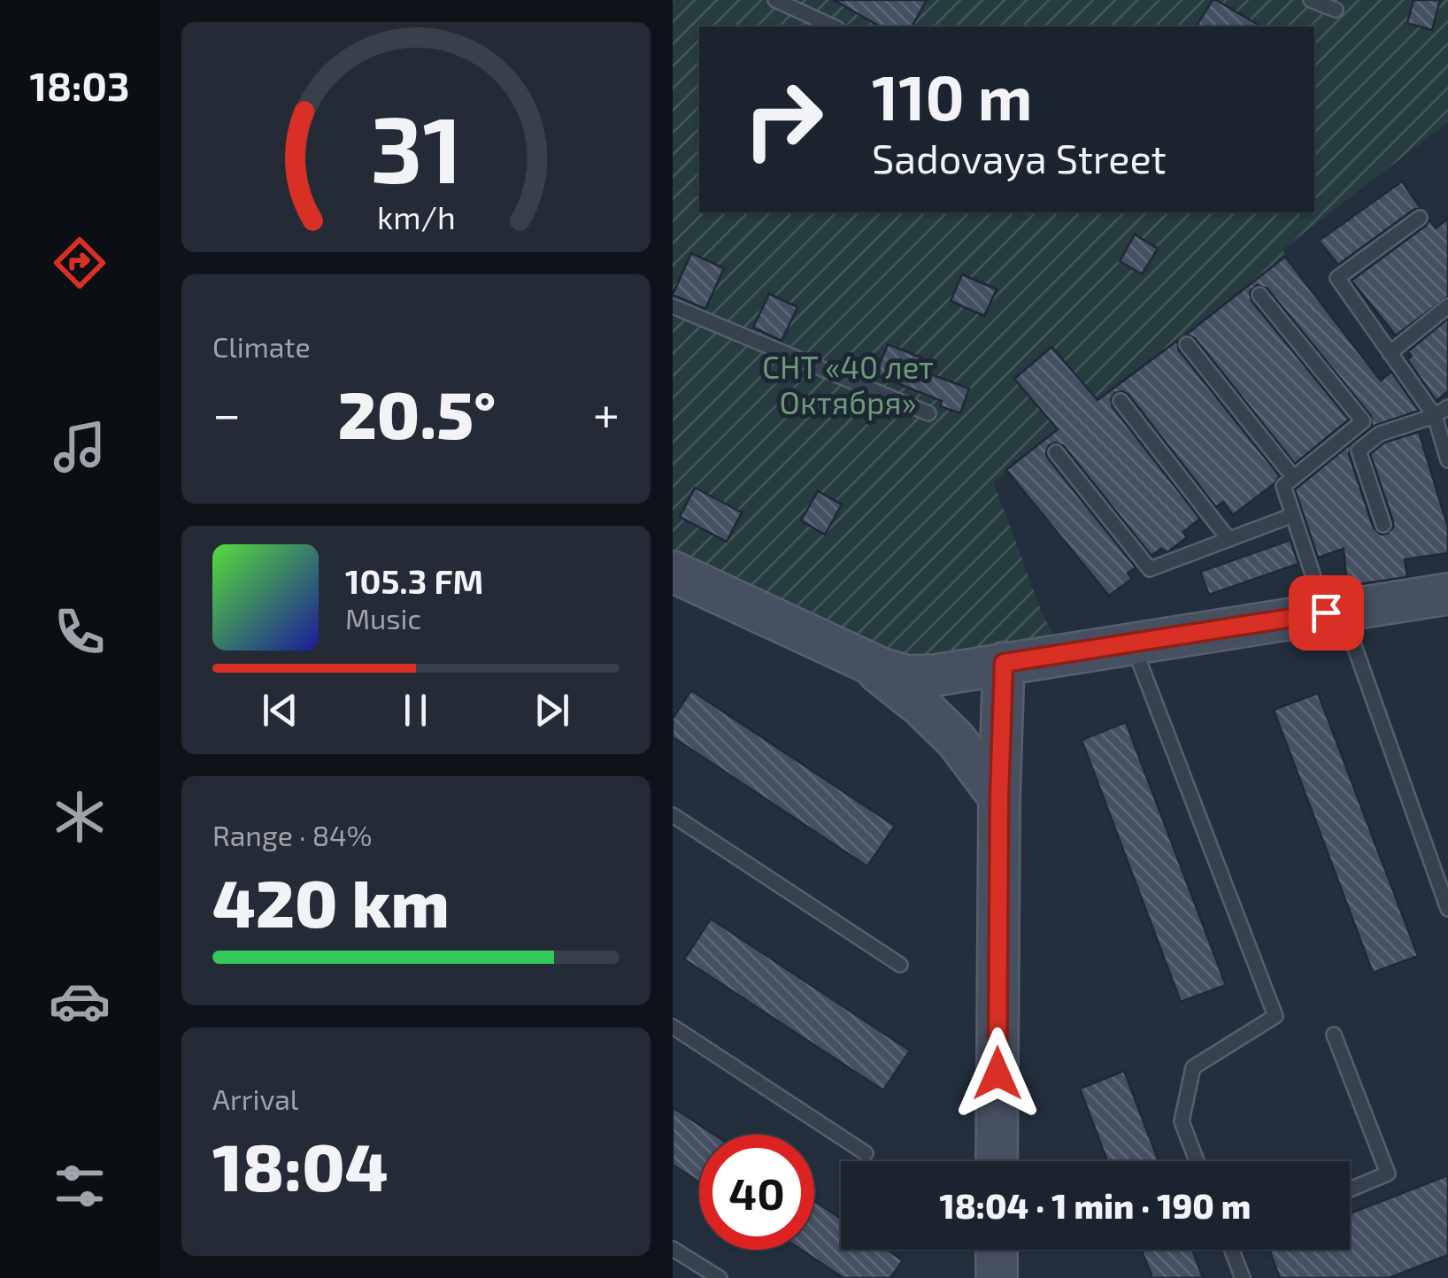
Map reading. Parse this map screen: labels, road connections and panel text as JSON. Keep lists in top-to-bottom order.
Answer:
{
  "parks": ["СНТ «40 лет Октября»"],
  "page": {
    "tabs": "18:03",
    "turn": ["110 m", "Sadovaya Street"],
    "tile": [
      "Climate",
      ["Range · 84%", "420 km"],
      ["Arrival", "18:04"]
    ],
    "heat": ["−", "20.5°", "+"],
    "song": ["105.3 FM", "Music"],
    "limit": "40",
    "trip": "18:04 · 1 min · 190 m",
    "gauge": ["31", "km/h"]
  }
}
